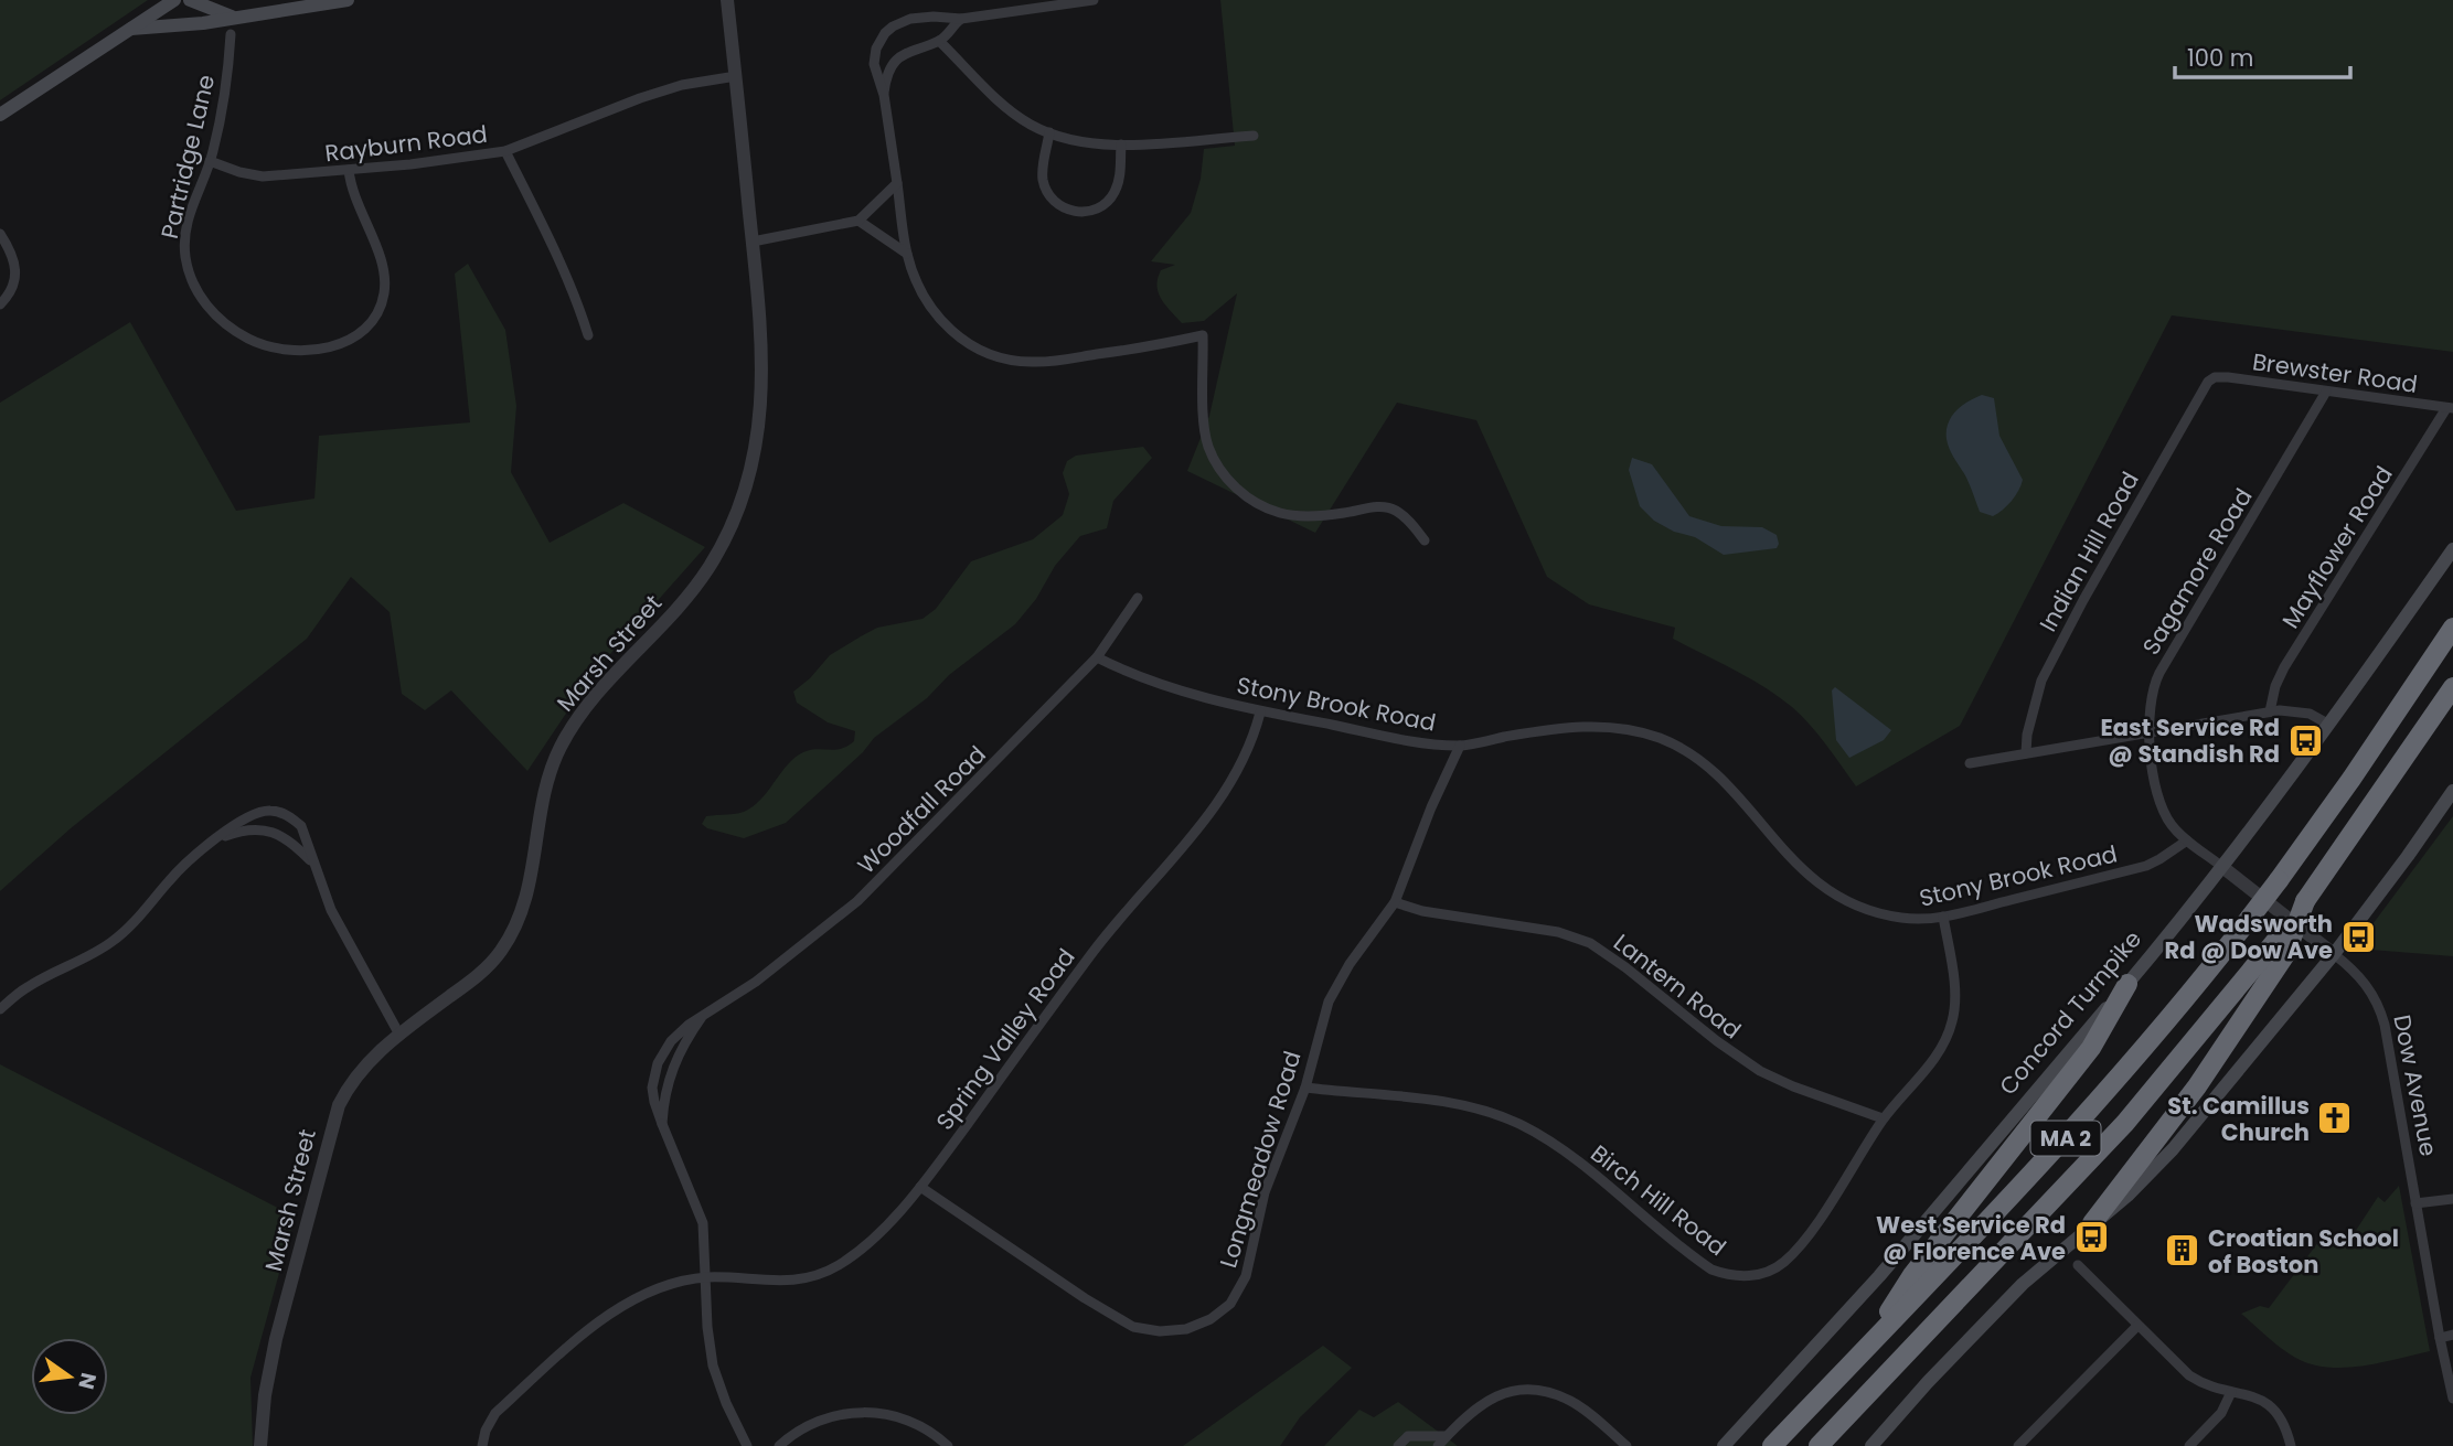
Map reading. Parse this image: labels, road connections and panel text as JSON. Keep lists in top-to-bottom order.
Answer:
{
  "streets": {
    "highway": ["MA 2"],
    "main road": ["Concord Turnpike"],
    "street": [
      "Rayburn Road",
      "Partridge Lane",
      "Brewster Road",
      "Mayflower Road",
      "Indian Hill Road",
      "Sagamore Road",
      "Marsh Street",
      "Stony Brook Road",
      "Woodfall Road",
      "Lantern Road",
      "Spring Valley Road",
      "Dow Avenue",
      "Longmeadow Road",
      "Birch Hill Road"
    ]
  },
  "crossings": [
    ["Rayburn Road", "Partridge Lane"],
    ["Rayburn Road", "Marsh Street"],
    ["Brewster Road", "Mayflower Road"],
    ["Brewster Road", "Indian Hill Road"],
    ["Brewster Road", "Sagamore Road"],
    ["Sagamore Road", "Dow Avenue"],
    ["Stony Brook Road", "Woodfall Road"],
    ["Stony Brook Road", "Spring Valley Road"],
    ["Stony Brook Road", "Dow Avenue"],
    ["Stony Brook Road", "Longmeadow Road"],
    ["Stony Brook Road", "Birch Hill Road"],
    ["Woodfall Road", "Spring Valley Road"],
    ["Lantern Road", "Longmeadow Road"],
    ["Lantern Road", "Birch Hill Road"],
    ["Concord Turnpike", "Dow Avenue"],
    ["Spring Valley Road", "Longmeadow Road"],
    ["Longmeadow Road", "Birch Hill Road"]
  ],
  "places": {
    "bus stop": ["East Service Rd @ Standish Rd", "Wadsworth Rd @ Dow Ave", "West Service Rd @ Florence Ave"],
    "church": ["St. Camillus Church"],
    "building": ["Croatian School of Boston"]
  },
  "scale_bar": "100 m",
  "north": "right"
}
